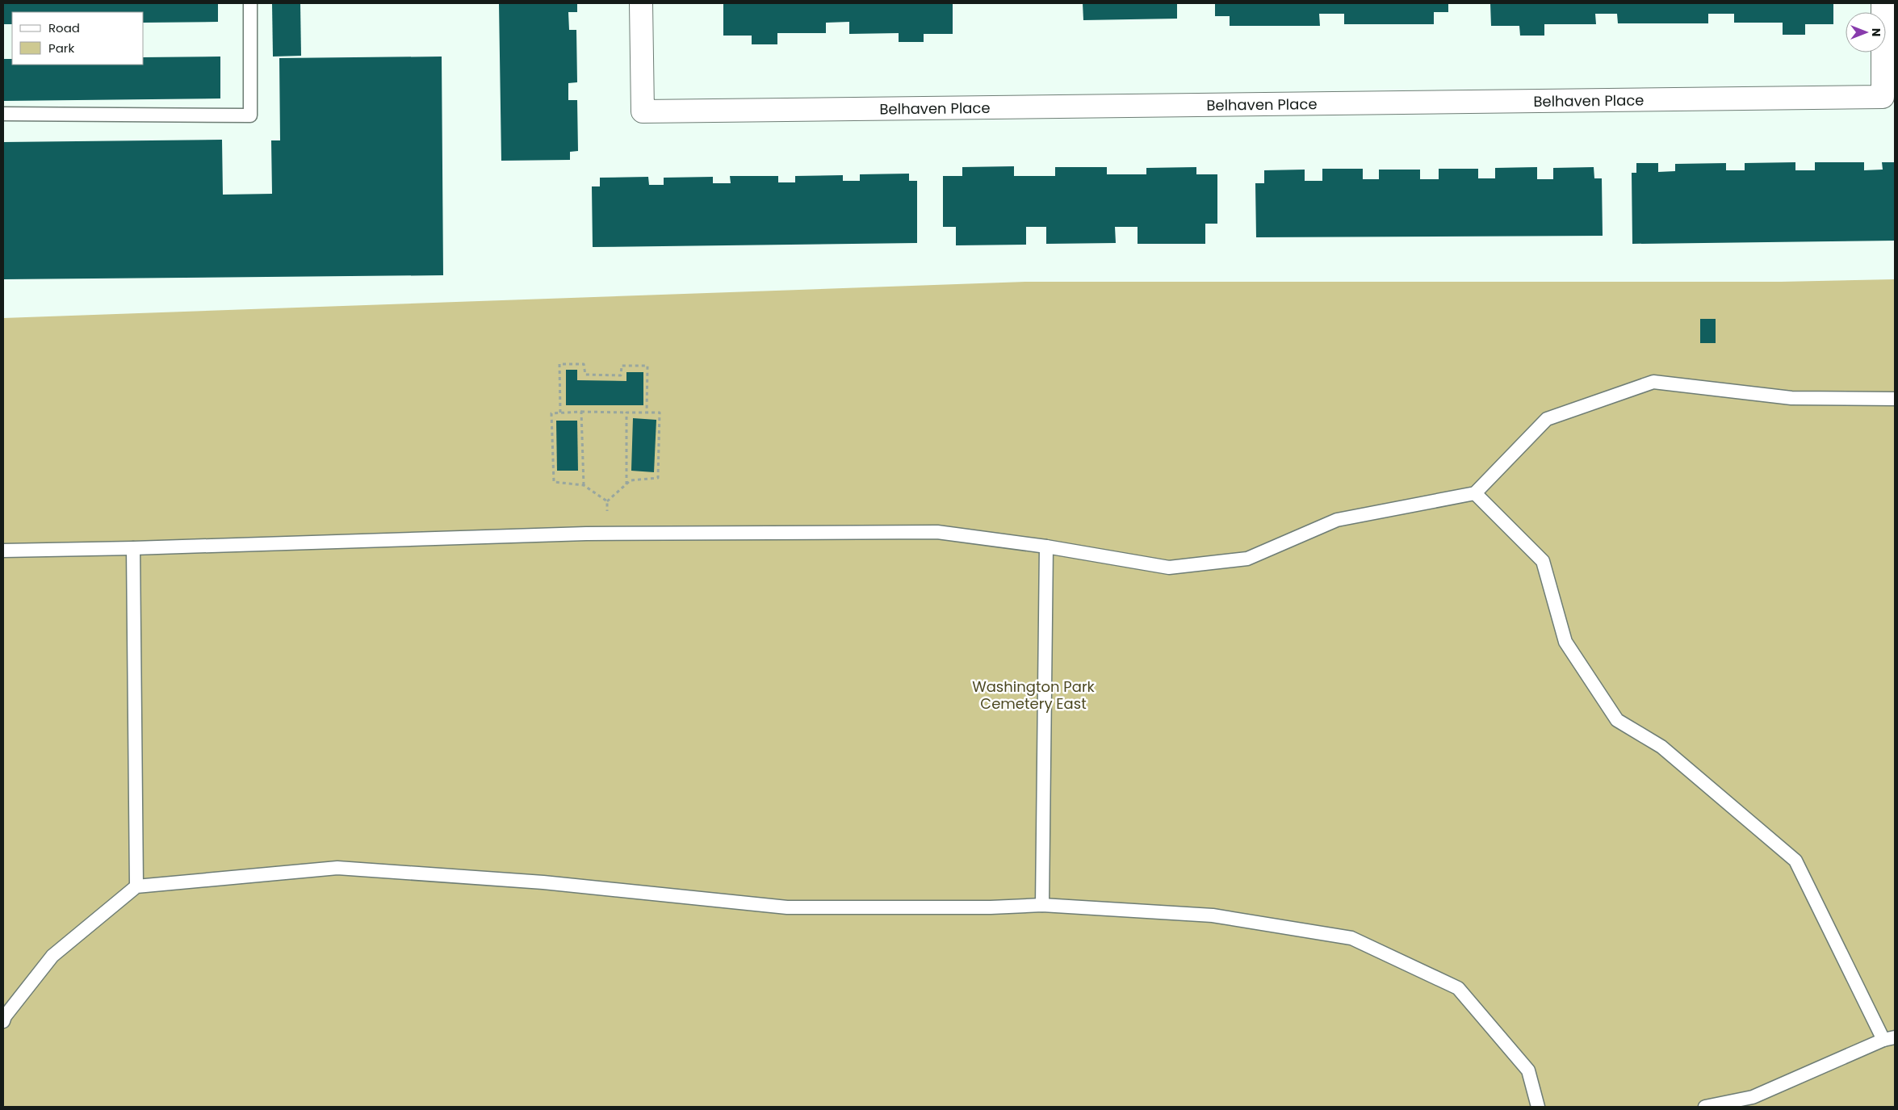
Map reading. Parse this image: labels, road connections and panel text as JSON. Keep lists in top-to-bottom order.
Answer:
{
  "streets": {
    "street": ["Belhaven Place"]
  },
  "parks": ["Washington Park Cemetery East"],
  "legend": ["Road", "Park"],
  "north": "right"
}
